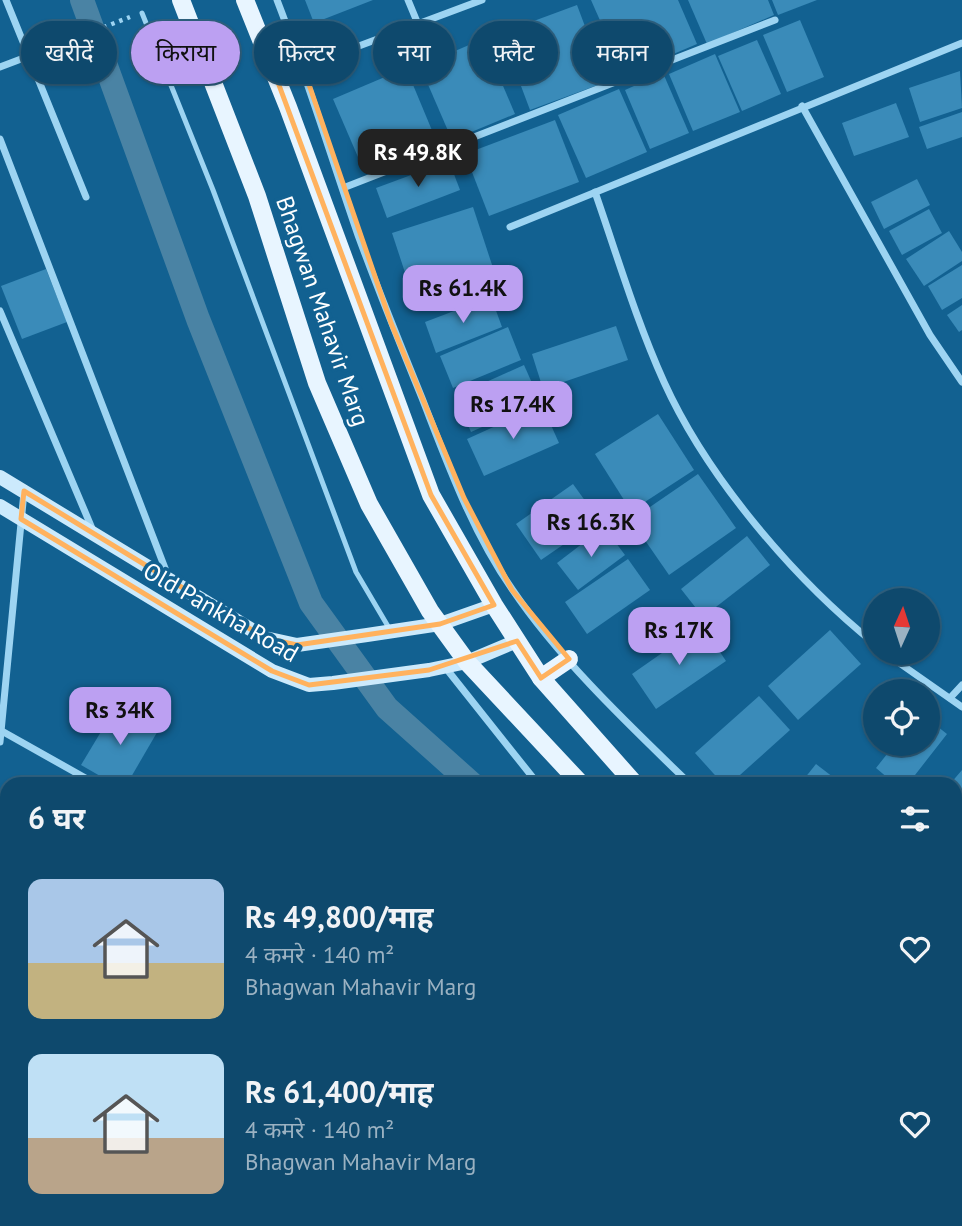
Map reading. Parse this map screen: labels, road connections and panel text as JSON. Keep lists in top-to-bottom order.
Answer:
{
  "streets": {
    "main road": ["Bhagwan Mahavir Marg"],
    "street": ["Old Pankha Road"]
  },
  "crossings": [
    ["Bhagwan Mahavir Marg", "Old Pankha Road"]
  ],
  "north": "top",
  "page": {
    "chip": [
      "खरीदें",
      "किराया",
      "फ़िल्टर",
      "नया",
      "फ़्लैट",
      "मकान"
    ],
    "price": [
      "Rs 49.8K",
      "Rs 61.4K",
      "Rs 17.4K",
      "Rs 16.3K",
      "Rs 17K",
      "Rs 34K"
    ],
    "heading": "6 घर",
    "list": [
      {
        "name": "Rs 49,800/माह",
        "note": "4 कमरे · 140 m² · Bhagwan Mahavir Marg"
      },
      {
        "name": "Rs 61,400/माह",
        "note": "4 कमरे · 140 m² · Bhagwan Mahavir Marg"
      }
    ]
  }
}
